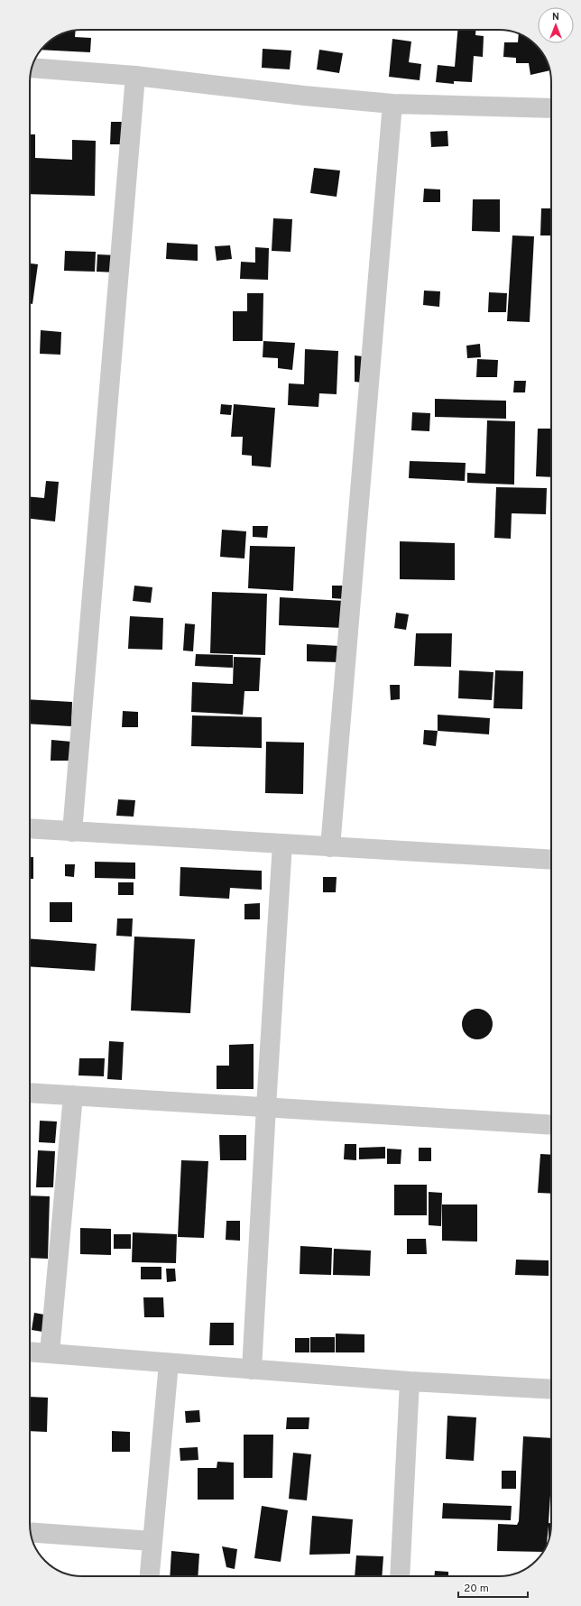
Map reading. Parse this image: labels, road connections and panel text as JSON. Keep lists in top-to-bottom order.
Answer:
{
  "scale_bar": "20 m",
  "north": "top"
}
